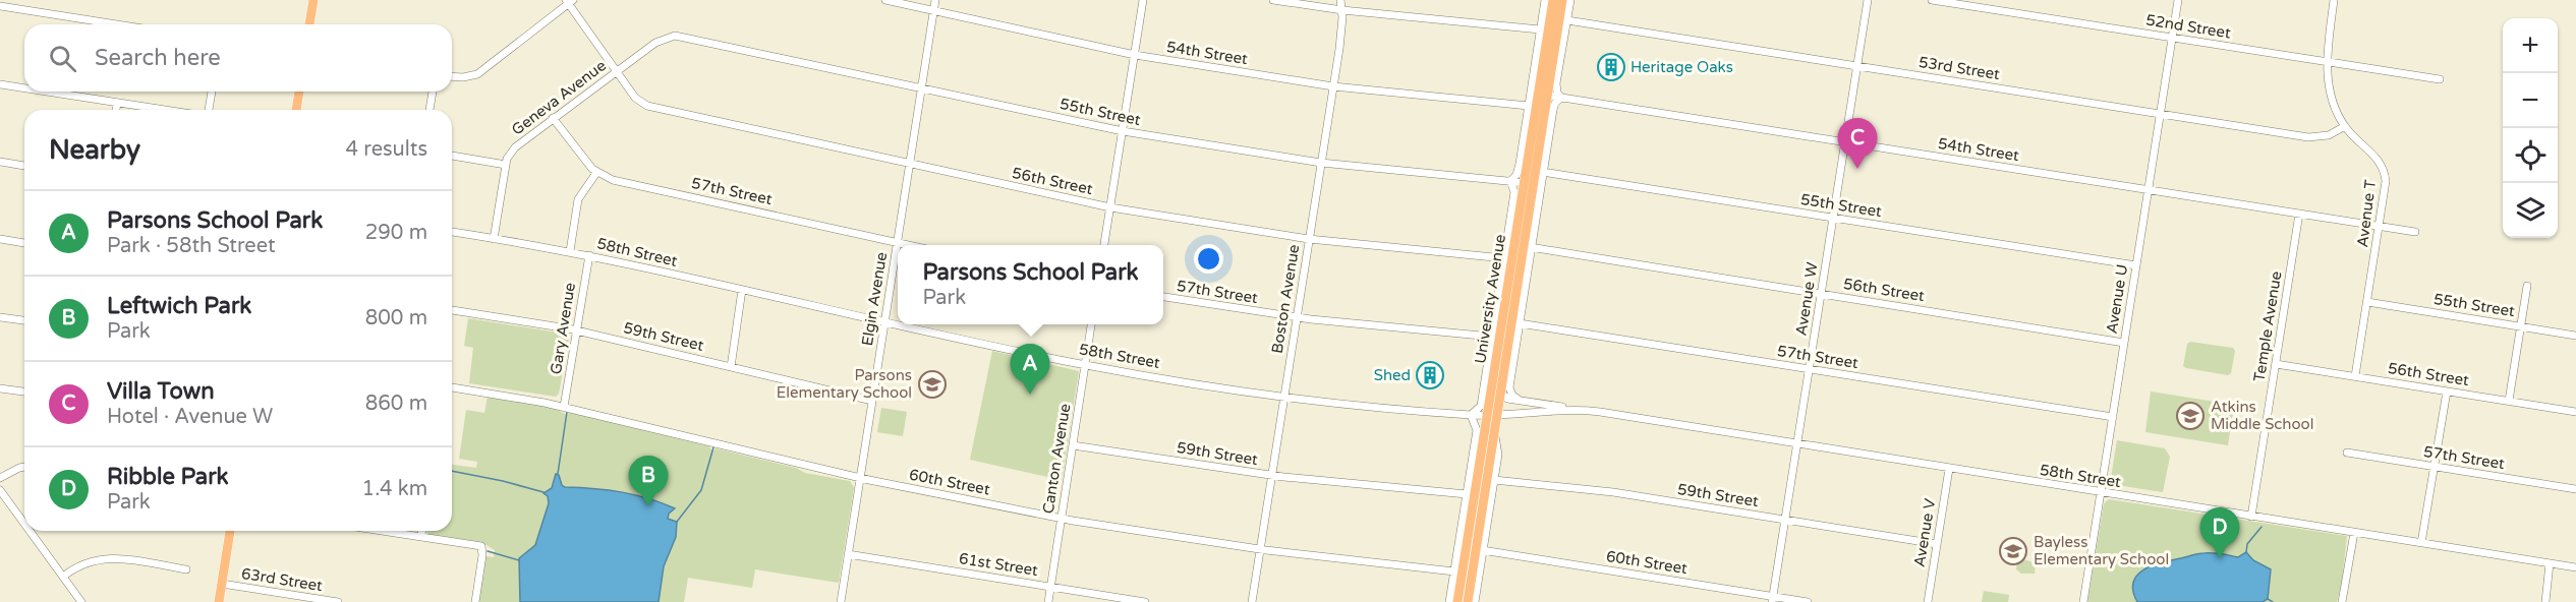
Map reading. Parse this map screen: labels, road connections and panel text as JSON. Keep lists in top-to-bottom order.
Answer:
{
  "streets": {
    "main road": ["University Avenue"],
    "street": [
      "52nd Street",
      "54th Street",
      "53rd Street",
      "Geneva Avenue",
      "55th Street",
      "56th Street",
      "57th Street",
      "Avenue T",
      "58th Street",
      "Elgin Avenue",
      "Boston Avenue",
      "Avenue W",
      "Avenue U",
      "Temple Avenue",
      "Gary Avenue",
      "59th Street",
      "Canton Avenue",
      "60th Street",
      "Avenue V",
      "61st Street",
      "63rd Street"
    ]
  },
  "crossings": [
    ["52nd Street", "Avenue T"],
    ["52nd Street", "Avenue U"],
    ["54th Street", "Avenue T"],
    ["54th Street", "Elgin Avenue"],
    ["54th Street", "Boston Avenue"],
    ["54th Street", "University Avenue"],
    ["54th Street", "Avenue W"],
    ["54th Street", "Avenue U"],
    ["54th Street", "Temple Avenue"],
    ["53rd Street", "Avenue T"],
    ["53rd Street", "Avenue W"],
    ["53rd Street", "Avenue U"],
    ["Geneva Avenue", "55th Street"],
    ["Geneva Avenue", "56th Street"],
    ["Geneva Avenue", "58th Street"],
    ["55th Street", "Avenue T"],
    ["55th Street", "Elgin Avenue"],
    ["55th Street", "Boston Avenue"],
    ["55th Street", "University Avenue"],
    ["55th Street", "Avenue W"],
    ["55th Street", "Avenue U"],
    ["56th Street", "Avenue T"],
    ["56th Street", "Elgin Avenue"],
    ["56th Street", "Boston Avenue"],
    ["56th Street", "Avenue W"],
    ["56th Street", "Avenue U"],
    ["56th Street", "Temple Avenue"],
    ["57th Street", "Elgin Avenue"],
    ["57th Street", "Boston Avenue"],
    ["57th Street", "Avenue W"],
    ["57th Street", "Avenue U"],
    ["58th Street", "Elgin Avenue"],
    ["58th Street", "Boston Avenue"],
    ["58th Street", "University Avenue"],
    ["58th Street", "Avenue W"],
    ["58th Street", "Avenue U"],
    ["58th Street", "Temple Avenue"],
    ["58th Street", "Gary Avenue"],
    ["58th Street", "Canton Avenue"],
    ["58th Street", "Avenue V"],
    ["Elgin Avenue", "59th Street"],
    ["Elgin Avenue", "60th Street"],
    ["Elgin Avenue", "61st Street"],
    ["Boston Avenue", "59th Street"],
    ["Boston Avenue", "60th Street"],
    ["Avenue W", "59th Street"],
    ["Avenue W", "60th Street"],
    ["Gary Avenue", "59th Street"],
    ["Gary Avenue", "60th Street"],
    ["59th Street", "Canton Avenue"],
    ["59th Street", "Avenue V"],
    ["Canton Avenue", "60th Street"],
    ["Canton Avenue", "61st Street"]
  ],
  "places": {
    "building": ["Heritage Oaks", "Shed"],
    "school or university": ["Parsons Elementary School", "Atkins Middle School", "Bayless Elementary School"]
  },
  "page": {
    "map_buttons": ["+", "−"],
    "search": "Search here",
    "heading": ["Nearby", "4 results"],
    "pins": [
      "C",
      "A",
      "B",
      "D"
    ],
    "list": [
      {
        "mark": "A",
        "name": "Parsons School Park",
        "note": "Park · 58th Street",
        "value": "290 m"
      },
      {
        "mark": "B",
        "name": "Leftwich Park",
        "note": "Park",
        "value": "800 m"
      },
      {
        "mark": "C",
        "name": "Villa Town",
        "note": "Hotel · Avenue W",
        "value": "860 m"
      },
      {
        "mark": "D",
        "name": "Ribble Park",
        "note": "Park",
        "value": "1.4 km"
      }
    ],
    "popup": ["Parsons School Park", "Park"]
  }
}
